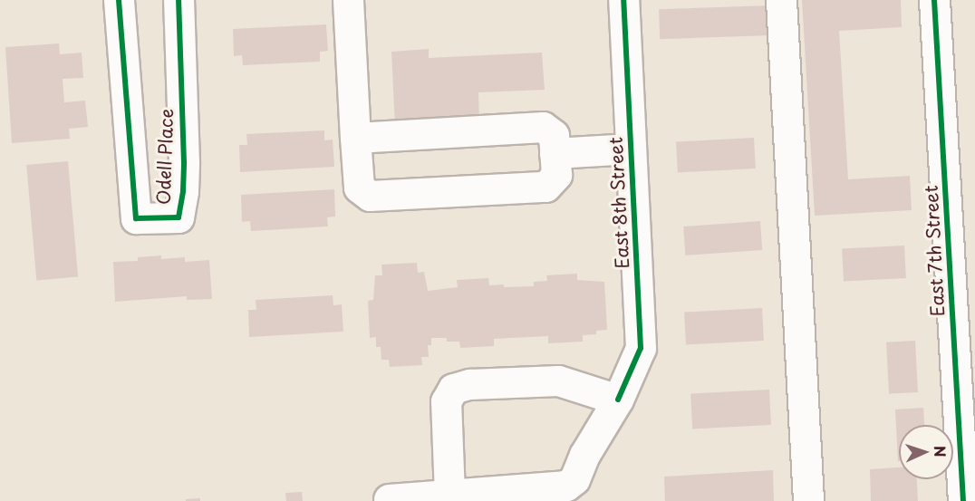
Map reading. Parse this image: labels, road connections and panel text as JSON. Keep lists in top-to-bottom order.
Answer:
{
  "streets": {
    "street": ["Odell Place", "East 8th Street", "East 7th Street"]
  },
  "north": "right"
}
